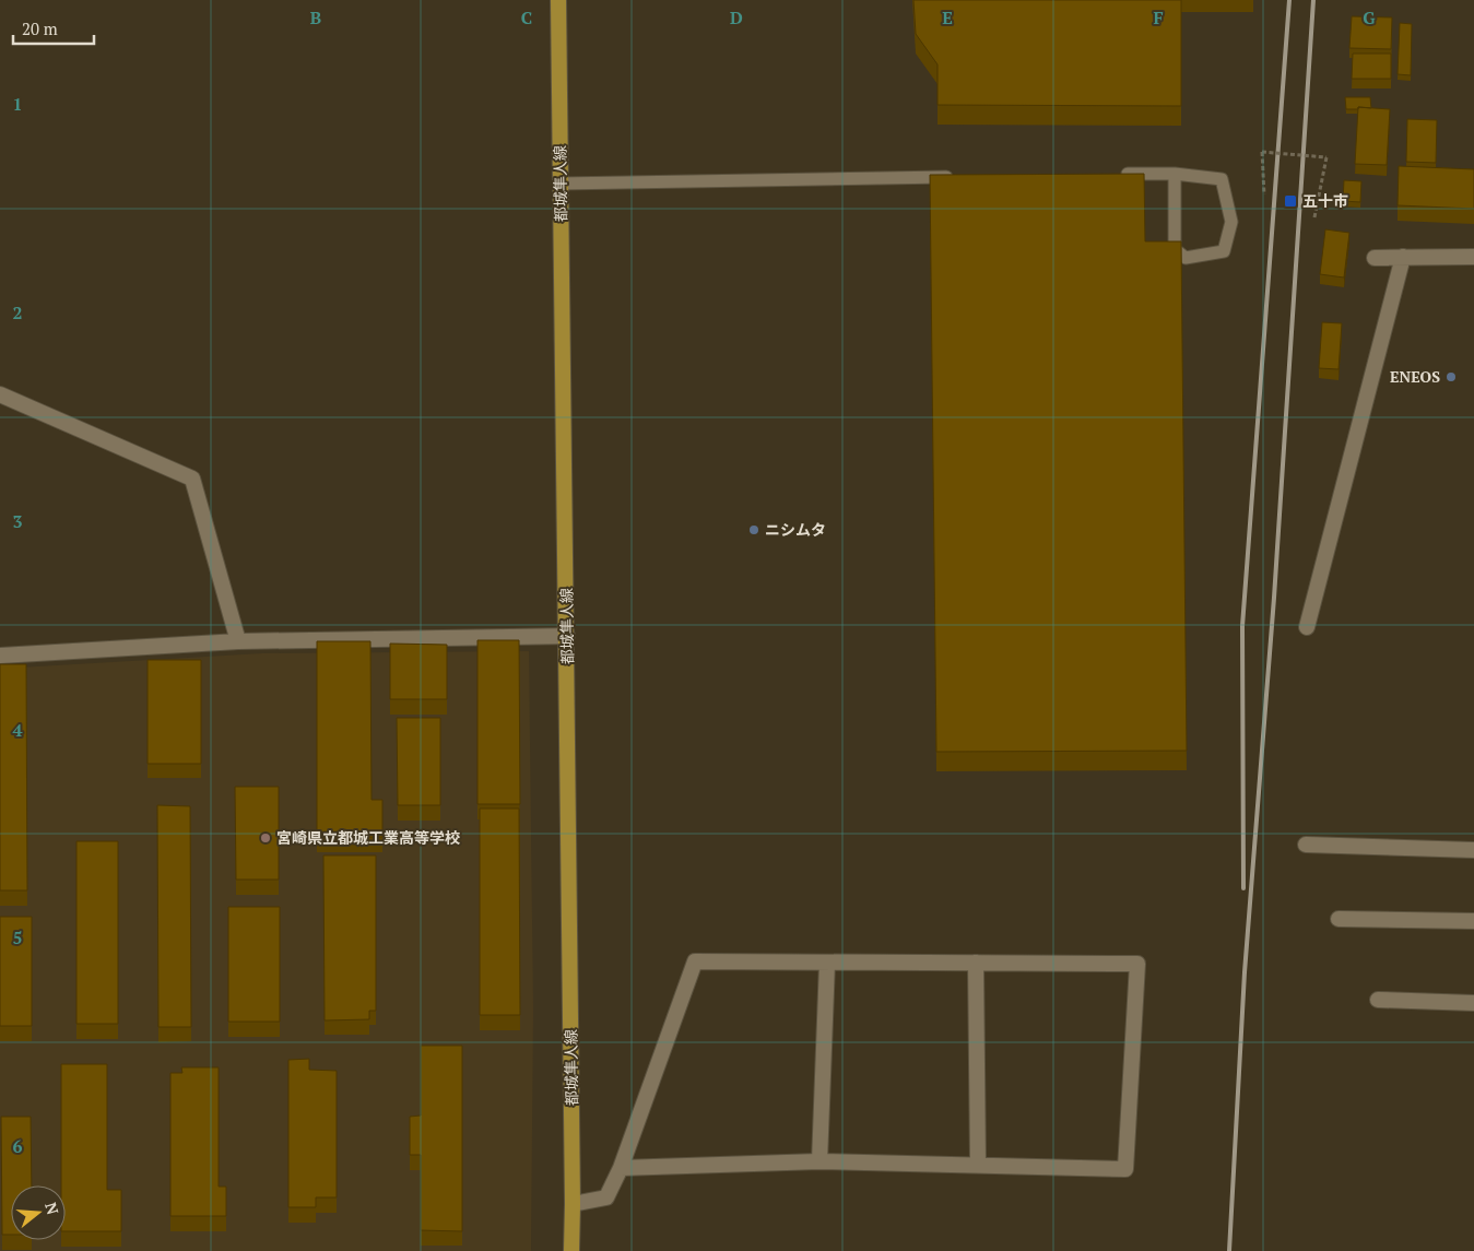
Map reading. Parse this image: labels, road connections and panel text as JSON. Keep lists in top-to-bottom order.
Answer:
{
  "streets": {
    "main road": ["都城隼人線"]
  },
  "places": {
    "transit": ["五十市"],
    "other": ["ENEOS", "ニシムタ", "宮崎県立都城工業高等学校"]
  },
  "scale_bar": "20 m",
  "north": "right",
  "grid": {
    "columns": [
      "B",
      "C",
      "D",
      "E",
      "F",
      "G"
    ],
    "rows": [
      "1",
      "2",
      "3",
      "4",
      "5",
      "6"
    ]
  }
}
